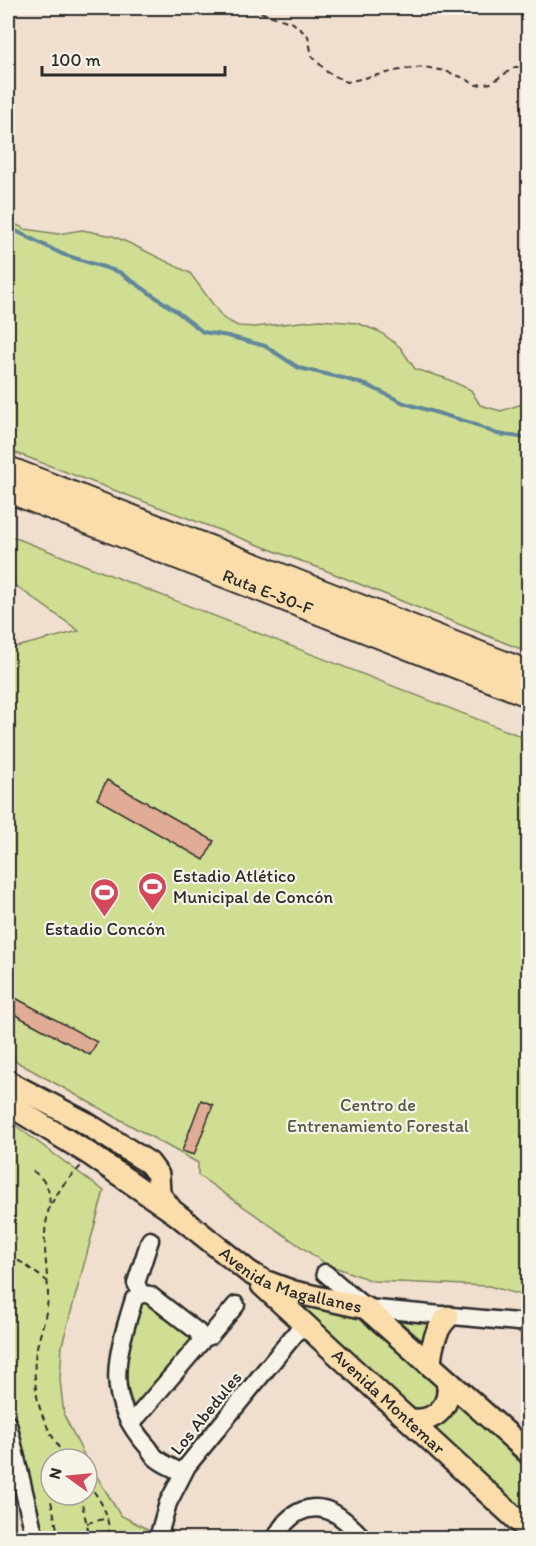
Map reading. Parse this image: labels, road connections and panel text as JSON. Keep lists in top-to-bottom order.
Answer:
{
  "streets": {
    "highway": ["Ruta E-30-F"],
    "main road": ["Avenida Magallanes", "Avenida Montemar"],
    "street": ["Los Abedules"]
  },
  "crossings": [
    ["Avenida Magallanes", "Avenida Montemar"],
    ["Avenida Montemar", "Los Abedules"]
  ],
  "parks": ["Centro de Entrenamiento Forestal"],
  "places": {
    "sports": ["Estadio Atlético Municipal de Concón", "Estadio Concón"]
  },
  "scale_bar": "100 m",
  "north": "left"
}
